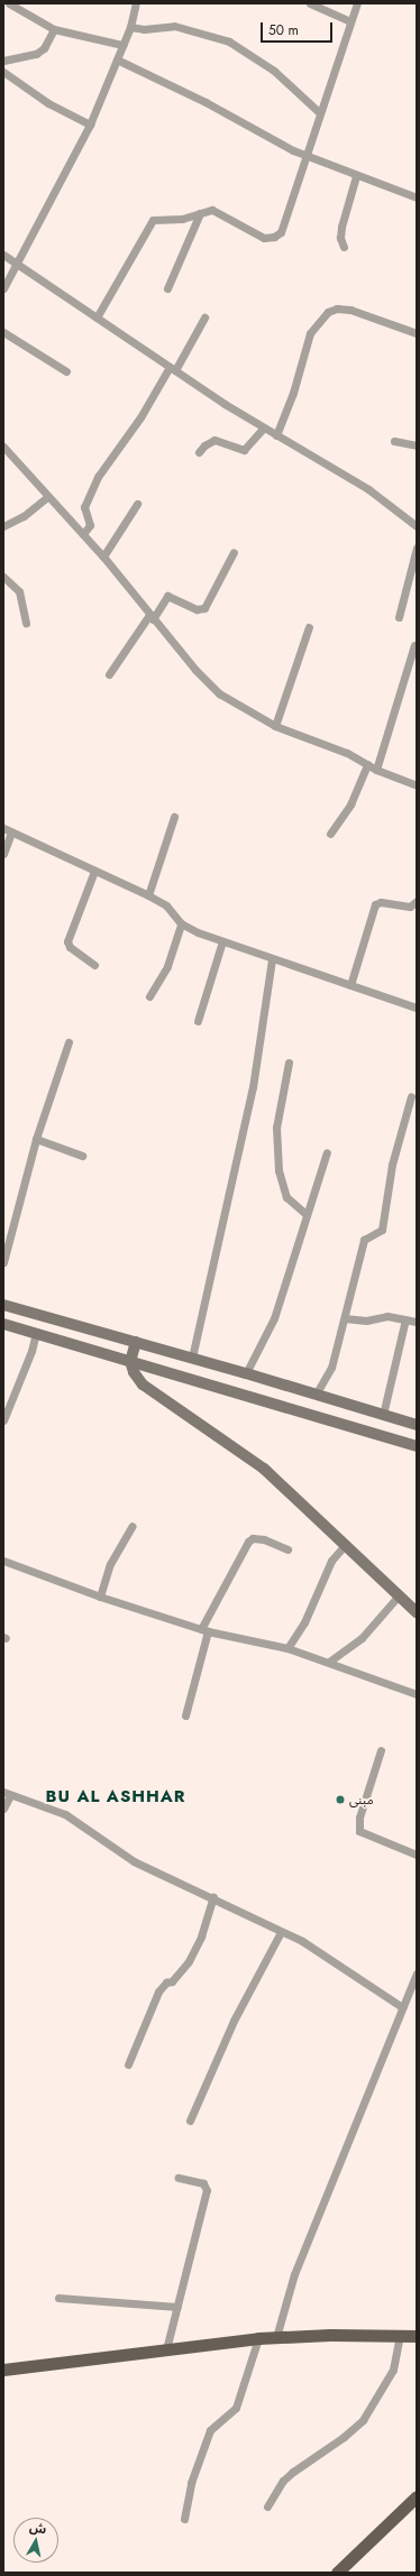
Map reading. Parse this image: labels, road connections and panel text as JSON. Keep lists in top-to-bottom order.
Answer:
{
  "districts": ["BU AL ASHHAR"],
  "places": ["مبنى"],
  "scale_bar": "50 m",
  "north": "top"
}
